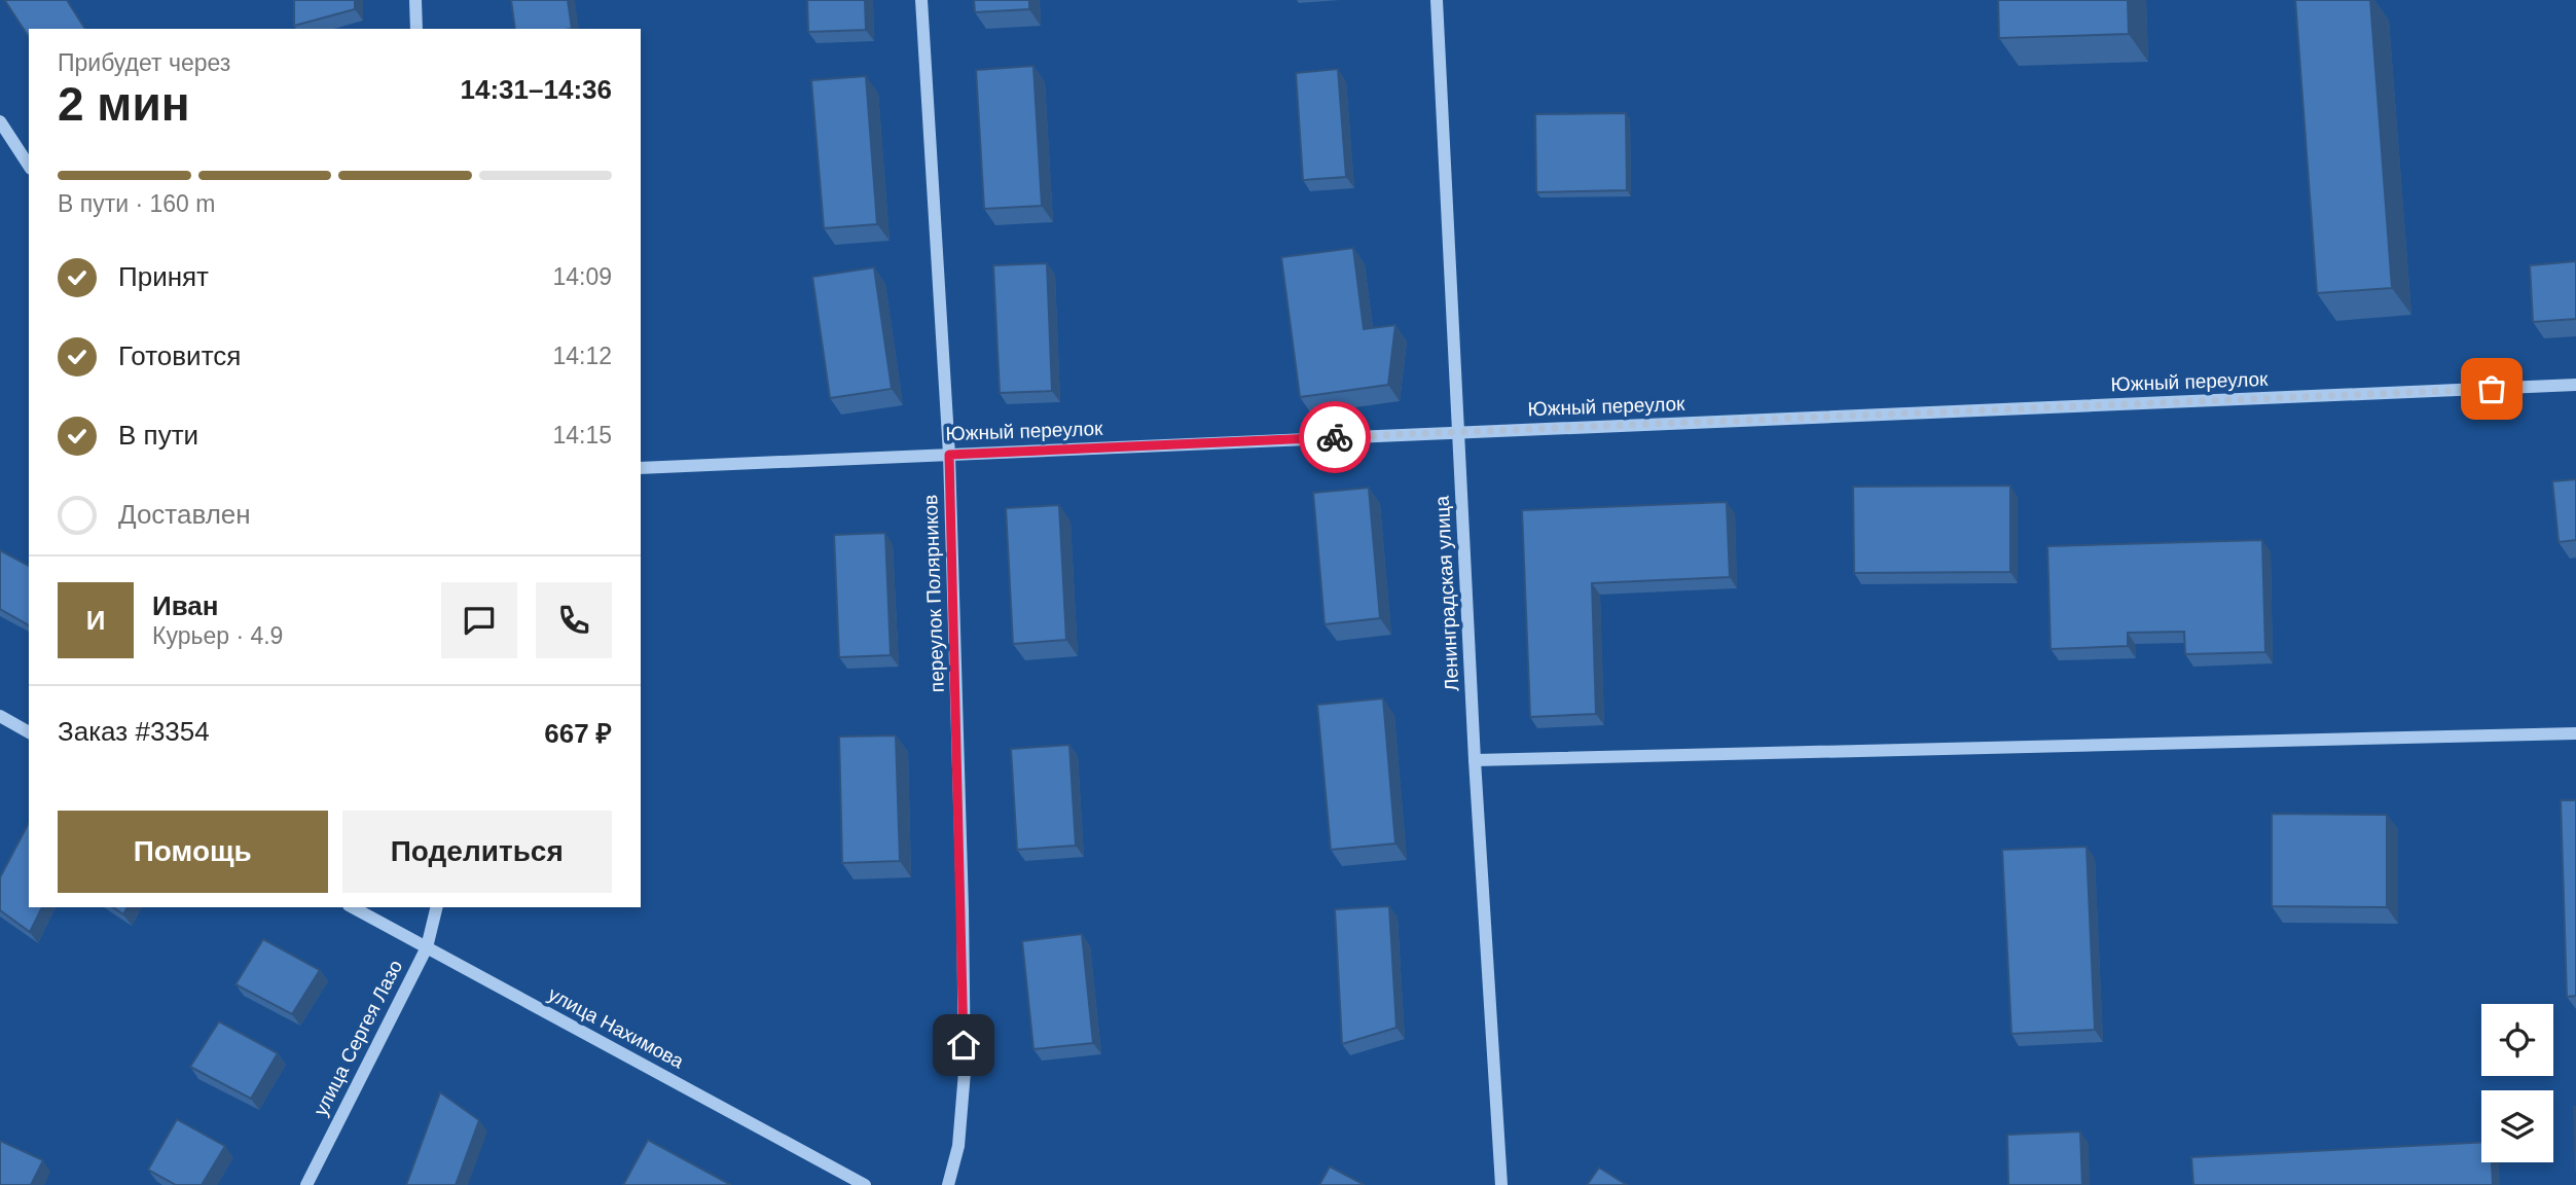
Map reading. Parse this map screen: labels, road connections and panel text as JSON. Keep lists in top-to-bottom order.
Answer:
{
  "streets": {
    "street": [
      "Южный переулок",
      "переулок Полярников",
      "Ленинградская улица",
      "улица Нахимова",
      "улица Сергея Лазо"
    ]
  },
  "crossings": [
    ["Южный переулок", "переулок Полярников"],
    ["Южный переулок", "Ленинградская улица"],
    ["улица Нахимова", "улица Сергея Лазо"]
  ],
  "page": {
    "heading": ["2 мин", "Прибудет через", "14:31–14:36"],
    "panel": [
      "Иван",
      "Курьер · 4.9",
      "Заказ #3354",
      "667 ₽"
    ],
    "bar": "В пути · 160 m",
    "list": [
      ["Принят", "14:09"],
      ["Готовится", "14:12"],
      ["В пути", "14:15"],
      "Доставлен"
    ],
    "round": "И",
    "buttons": ["Помощь", "Поделиться"]
  }
}
